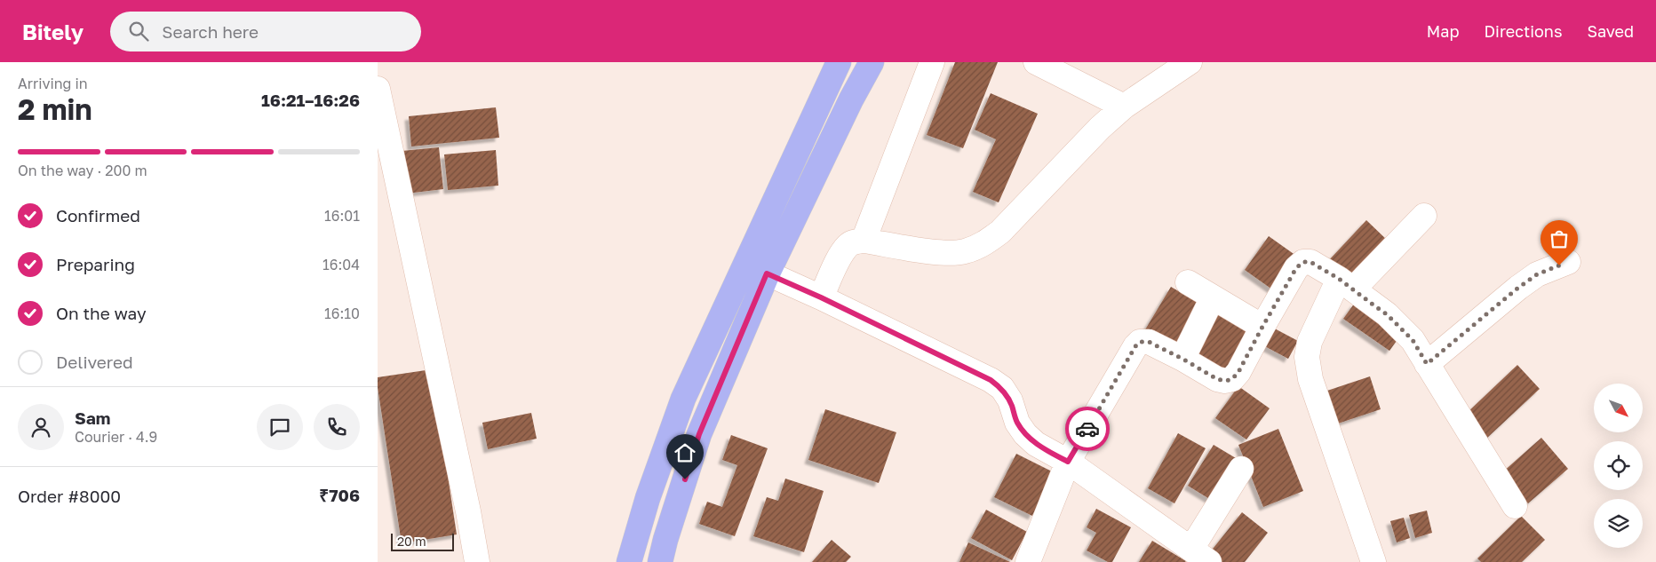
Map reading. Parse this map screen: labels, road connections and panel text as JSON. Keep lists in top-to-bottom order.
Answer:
{
  "scale_bar": "20 m",
  "north": "bottom right",
  "page": {
    "header": "Bitely",
    "search": "Search here",
    "nav": ["Map", "Directions", "Saved"],
    "heading": ["2 min", "Arriving in", "16:21–16:26"],
    "panel": [
      "Sam",
      "Courier · 4.9",
      "Order #8000",
      "₹706"
    ],
    "bar": "On the way · 200 m",
    "list": [
      ["Confirmed", "16:01"],
      ["Preparing", "16:04"],
      ["On the way", "16:10"],
      "Delivered"
    ],
    "scale": "20 m"
  }
}
